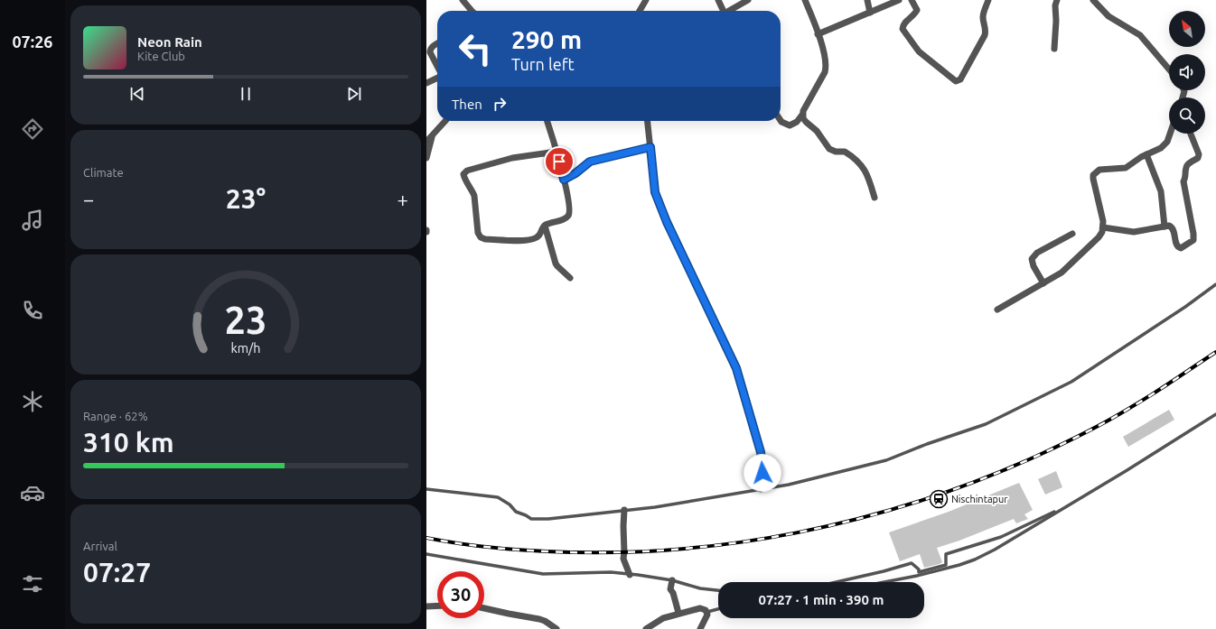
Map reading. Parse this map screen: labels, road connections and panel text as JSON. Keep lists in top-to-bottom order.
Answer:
{
  "places": {
    "station": ["Nischintapur"]
  },
  "north": "top left",
  "page": {
    "tabs": "07:26",
    "turn": ["290 m", "Turn left"],
    "song": ["Neon Rain", "Kite Club"],
    "then": "Then",
    "tile": [
      "Climate",
      ["Range · 62%", "310 km"],
      ["Arrival", "07:27"]
    ],
    "heat": ["−", "23°", "+"],
    "limit": "30",
    "trip": "07:27 · 1 min · 390 m",
    "gauge": ["23", "km/h"]
  }
}
